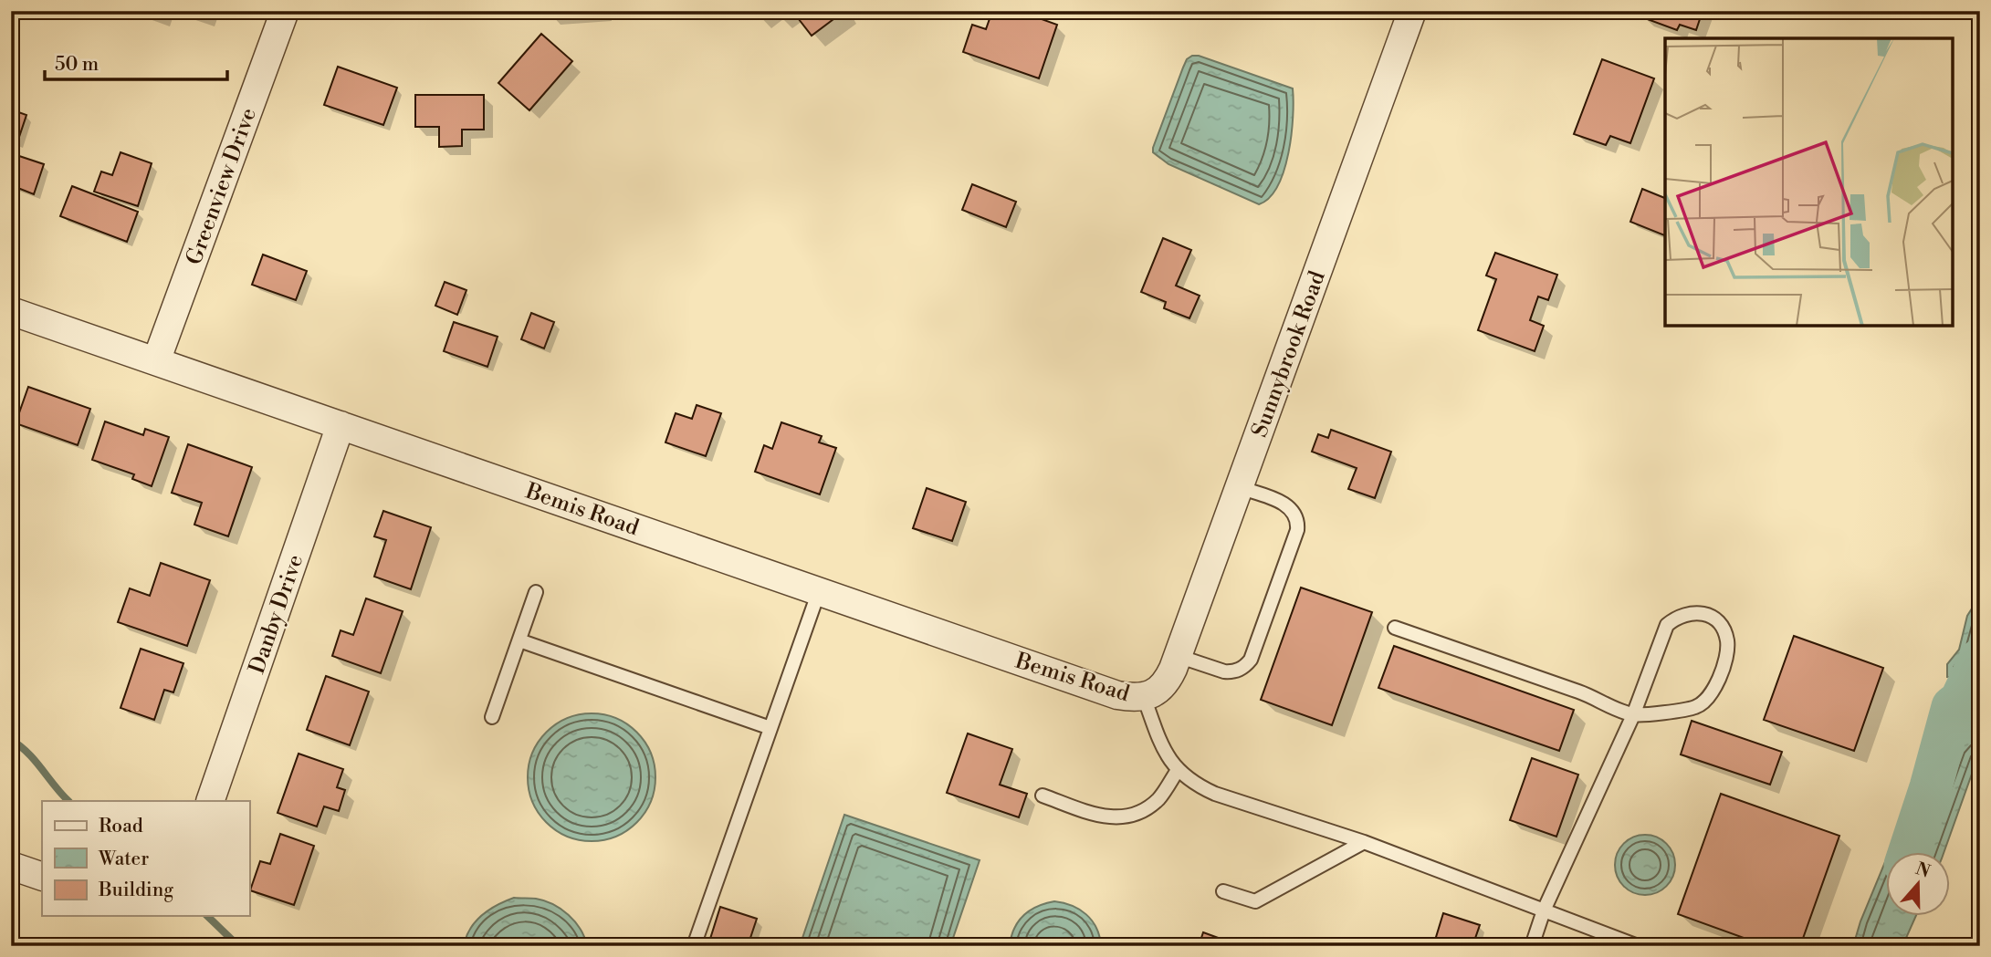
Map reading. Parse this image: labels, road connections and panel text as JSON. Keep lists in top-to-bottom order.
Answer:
{
  "streets": {
    "street": [
      "Greenview Drive",
      "Sunnybrook Road",
      "Bemis Road",
      "Danby Drive"
    ]
  },
  "crossings": [
    ["Greenview Drive", "Bemis Road"],
    ["Sunnybrook Road", "Bemis Road"],
    ["Bemis Road", "Danby Drive"]
  ],
  "legend": ["Road", "Water", "Building"],
  "scale_bar": "50 m",
  "north": "top"
}
